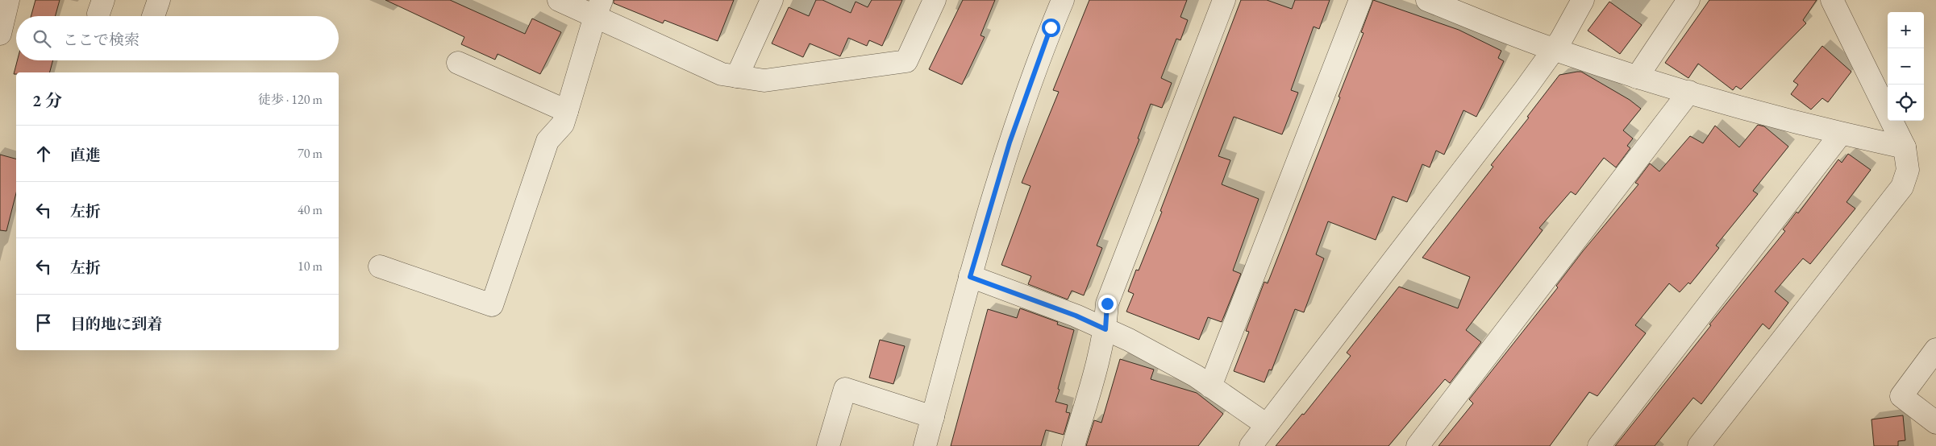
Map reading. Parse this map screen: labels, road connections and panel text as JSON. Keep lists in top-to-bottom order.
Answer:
{
  "page": {
    "map_buttons": ["+", "−"],
    "search": "ここで検索",
    "heading": ["2 分", "徒歩 · 120 m"],
    "list": [
      ["直進", "70 m"],
      ["左折", "40 m"],
      ["左折", "10 m"],
      "目的地に到着"
    ]
  }
}
